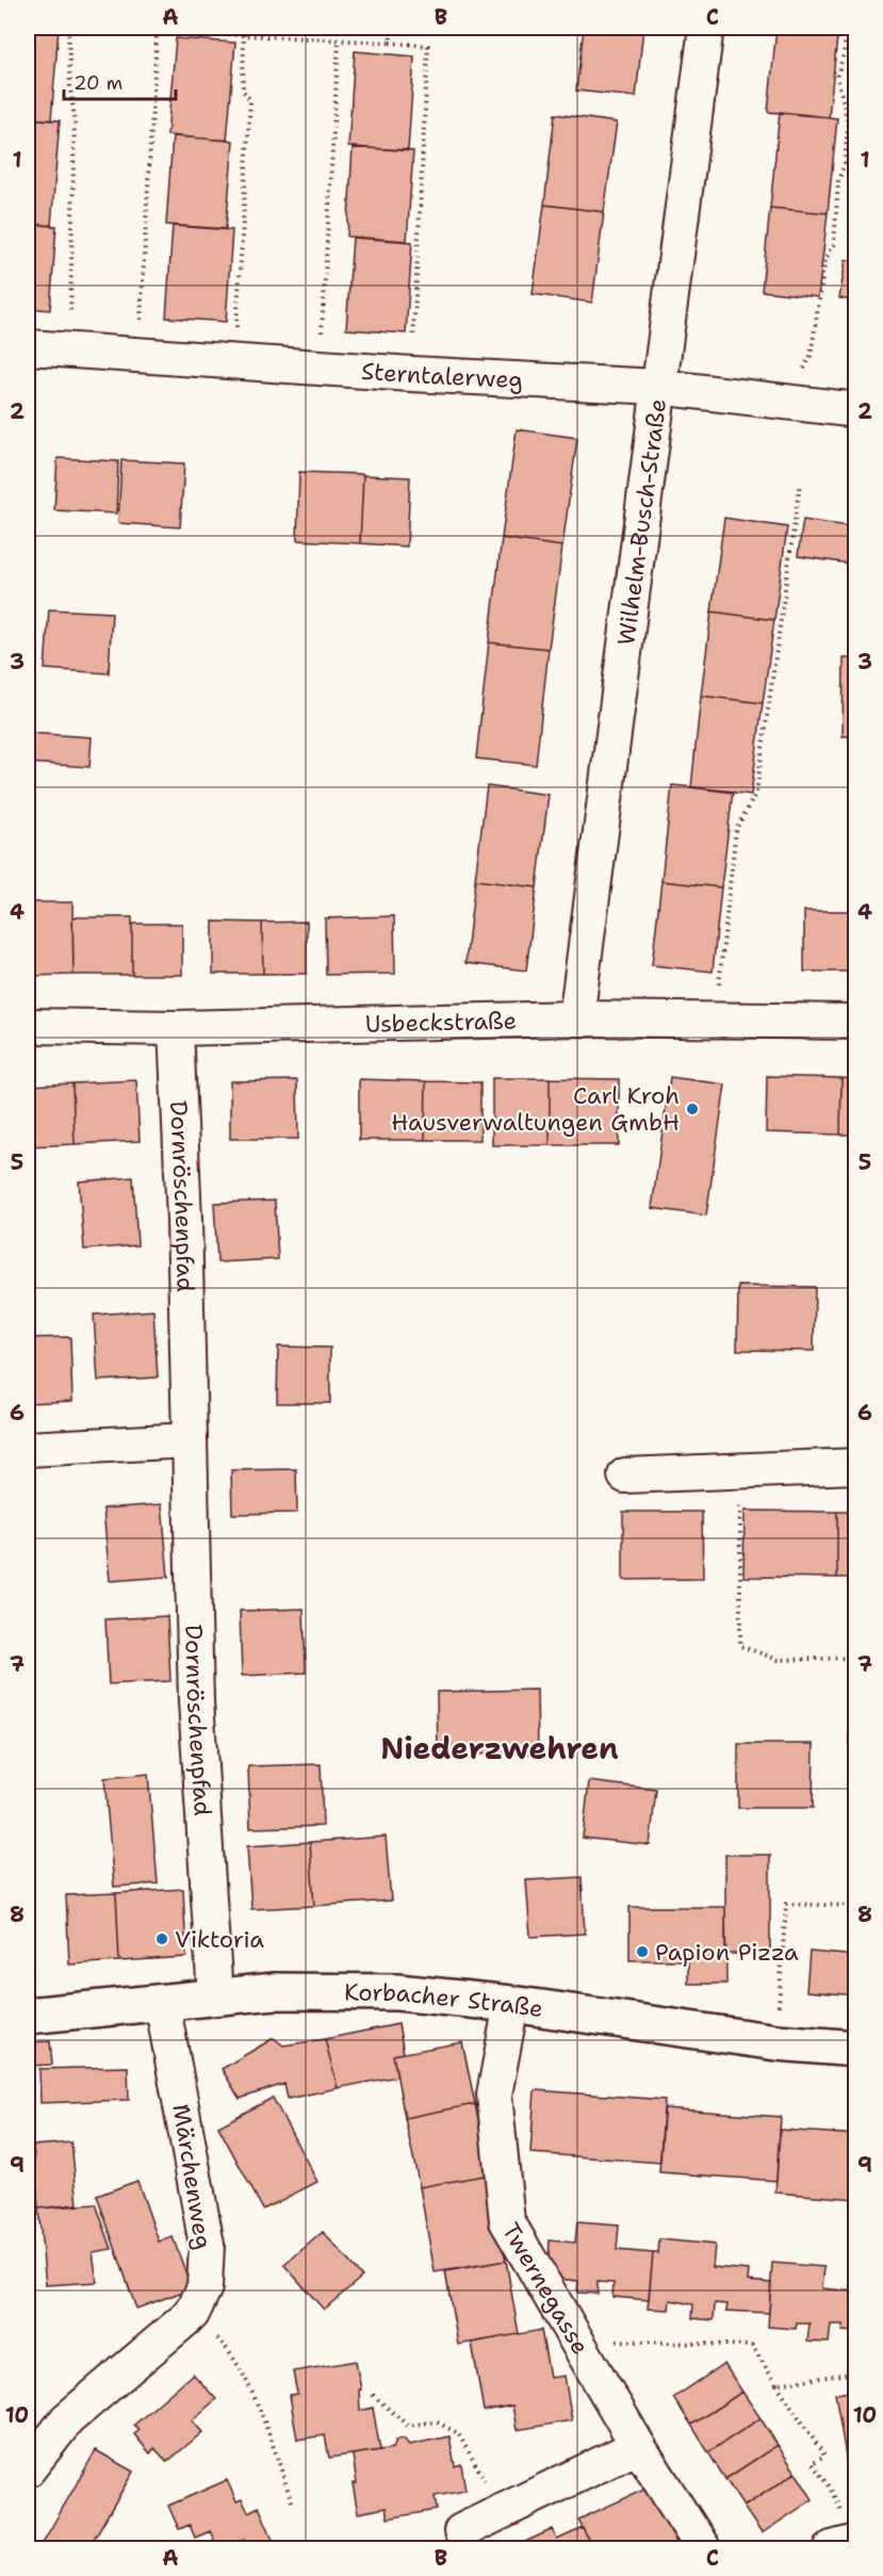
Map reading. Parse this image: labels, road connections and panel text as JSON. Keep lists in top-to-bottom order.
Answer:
{
  "streets": {
    "street": [
      "Sterntalerweg",
      "Wilhelm-Busch-Straße",
      "Usbeckstraße",
      "Dornröschenpfad",
      "Korbacher Straße",
      "Märchenweg",
      "Twernegasse"
    ]
  },
  "crossings": [
    ["Sterntalerweg", "Wilhelm-Busch-Straße"],
    ["Wilhelm-Busch-Straße", "Usbeckstraße"],
    ["Usbeckstraße", "Dornröschenpfad"],
    ["Dornröschenpfad", "Korbacher Straße"],
    ["Korbacher Straße", "Märchenweg"],
    ["Korbacher Straße", "Twernegasse"]
  ],
  "districts": ["Niederzwehren"],
  "places": ["Carl Kroh Hausverwaltungen GmbH", "Viktoria", "Papion Pizza"],
  "scale_bar": "20 m",
  "grid": {
    "columns": ["A", "B", "C"],
    "rows": [
      "1",
      "2",
      "3",
      "4",
      "5",
      "6",
      "7",
      "8",
      "9",
      "10"
    ]
  }
}
